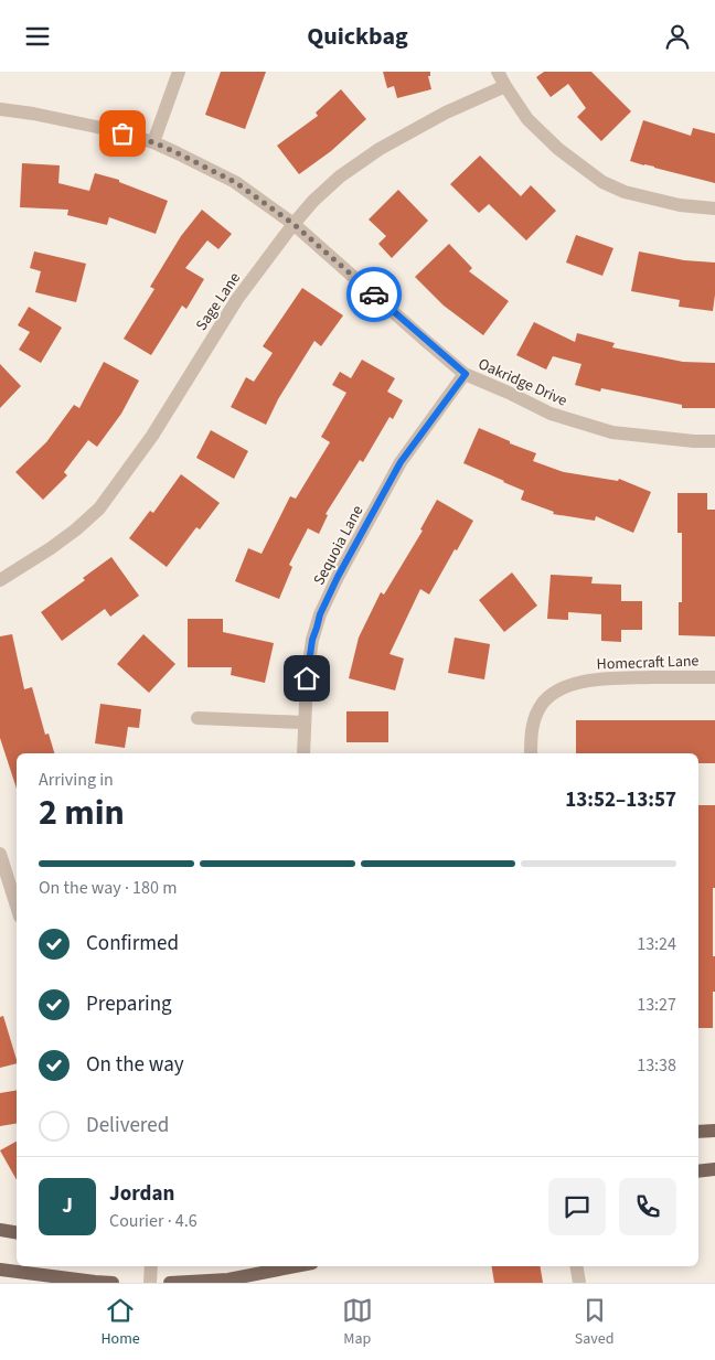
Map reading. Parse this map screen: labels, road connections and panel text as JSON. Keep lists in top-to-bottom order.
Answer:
{
  "streets": {
    "street": [
      "Sage Lane",
      "Oakridge Drive",
      "Sequoia Lane",
      "Homecraft Lane"
    ]
  },
  "crossings": [
    ["Sage Lane", "Oakridge Drive"],
    ["Oakridge Drive", "Sequoia Lane"]
  ],
  "page": {
    "header": "Quickbag",
    "heading": ["2 min", "Arriving in", "13:52–13:57"],
    "panel": ["Jordan", "Courier · 4.6"],
    "bar": "On the way · 180 m",
    "list": [
      ["Confirmed", "13:24"],
      ["Preparing", "13:27"],
      ["On the way", "13:38"],
      "Delivered"
    ],
    "round": "J",
    "tabs": ["Home", "Map", "Saved"]
  }
}
